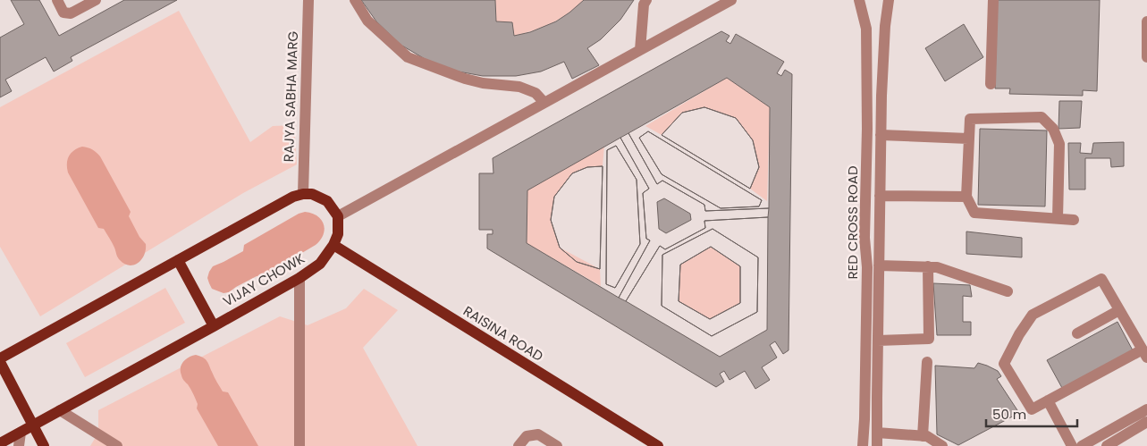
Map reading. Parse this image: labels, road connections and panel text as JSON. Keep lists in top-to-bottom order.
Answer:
{
  "streets": {
    "main road": ["VIJAY CHOWK", "RAISINA ROAD"],
    "street": ["RAJYA SABHA MARG", "RED CROSS ROAD"]
  },
  "crossings": [
    ["VIJAY CHOWK", "RAISINA ROAD"]
  ],
  "scale_bar": "50 m"
}
